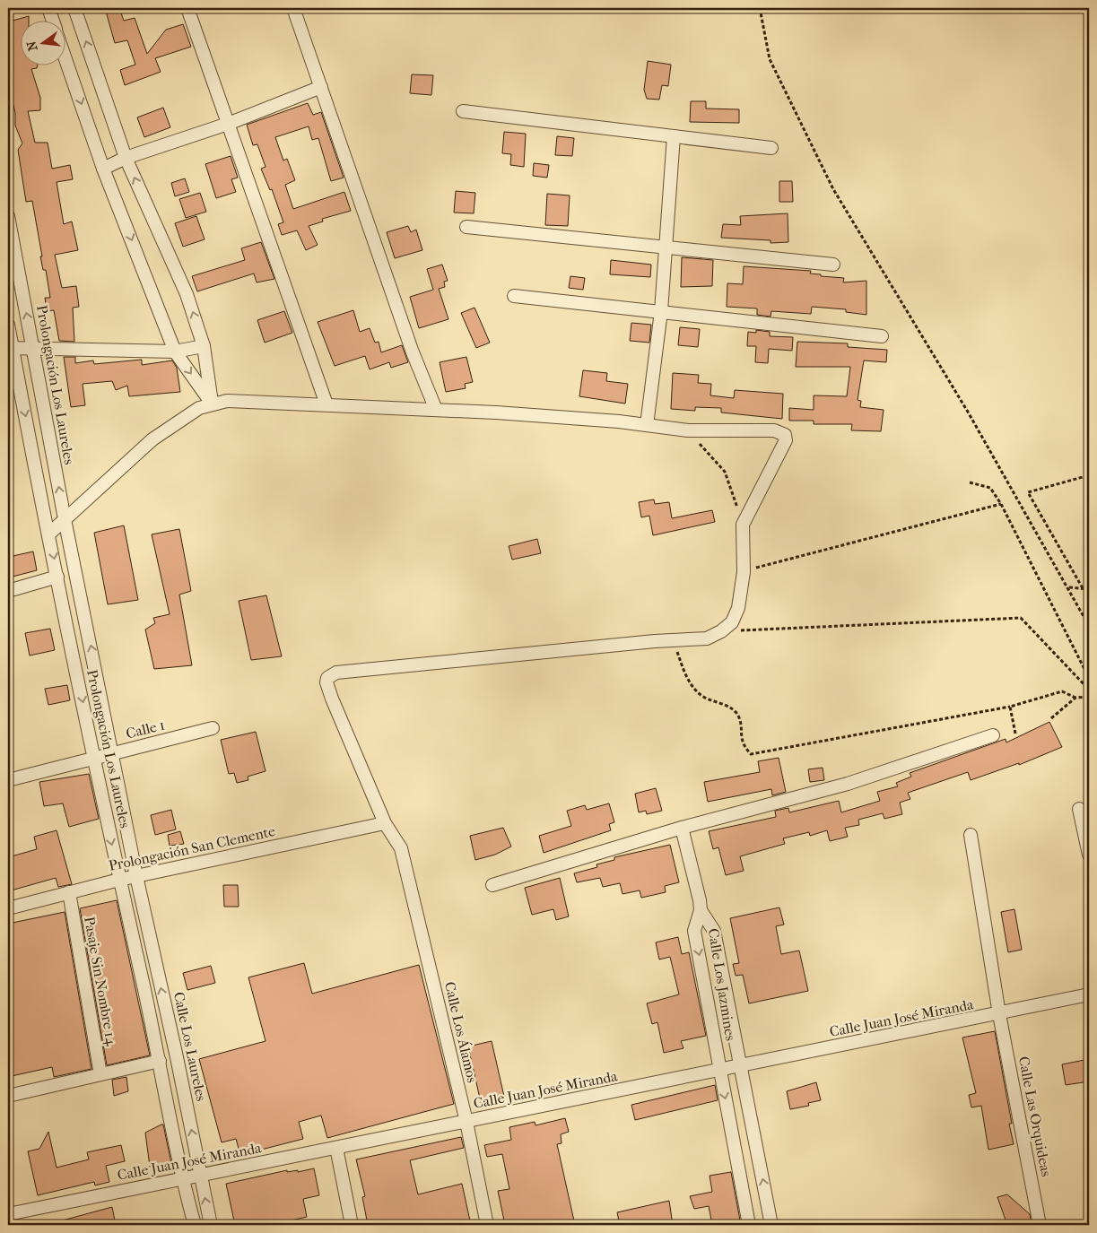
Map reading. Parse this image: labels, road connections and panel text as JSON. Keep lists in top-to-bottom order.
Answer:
{
  "streets": {
    "street": [
      "Prolongación Los Laureles",
      "Calle 1",
      "Prolongación San Clemente",
      "Pasaje Sin Nombre 14",
      "Calle Los Jazmines",
      "Calle Juan José Miranda",
      "Calle Los Álamos",
      "Calle Los Laureles",
      "Calle Las Orquideas"
    ]
  },
  "crossings": [
    ["Prolongación Los Laureles", "Calle 1"],
    ["Prolongación Los Laureles", "Prolongación San Clemente"],
    ["Prolongación Los Laureles", "Calle Juan José Miranda"],
    ["Prolongación Los Laureles", "Calle Los Laureles"],
    ["Prolongación San Clemente", "Pasaje Sin Nombre 14"],
    ["Prolongación San Clemente", "Calle Los Álamos"],
    ["Prolongación San Clemente", "Calle Los Laureles"],
    ["Calle Los Jazmines", "Calle Juan José Miranda"],
    ["Calle Juan José Miranda", "Calle Los Álamos"],
    ["Calle Juan José Miranda", "Calle Los Laureles"],
    ["Calle Juan José Miranda", "Calle Las Orquideas"]
  ],
  "one_way": ["Calle Los Laureles"],
  "north": "left"
}
